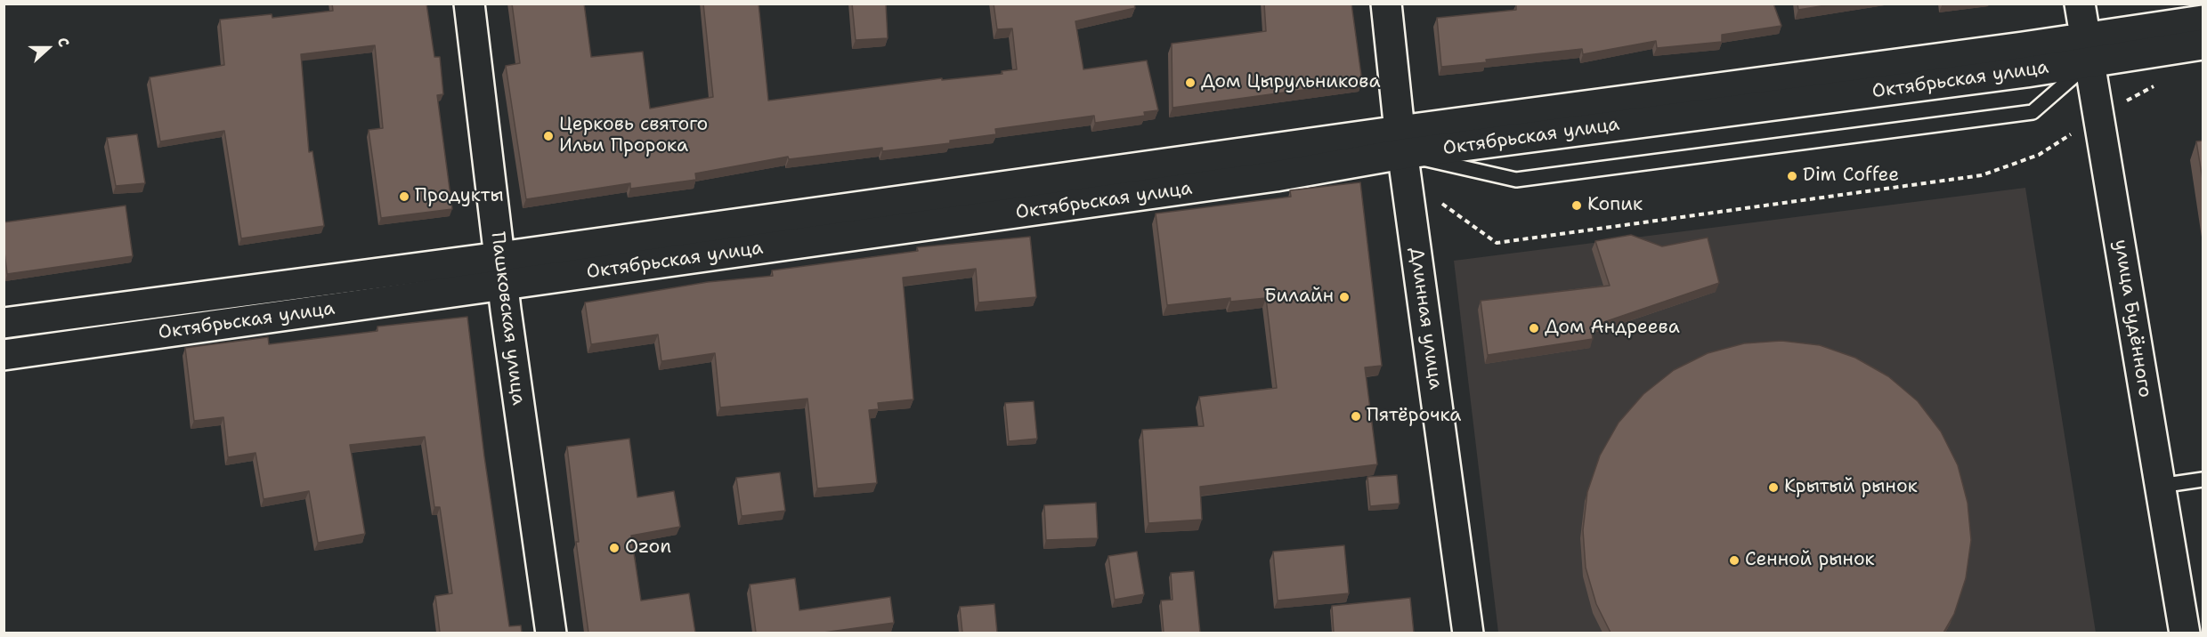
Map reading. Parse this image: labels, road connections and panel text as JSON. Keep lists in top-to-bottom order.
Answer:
{
  "streets": {
    "street": [
      "Октябрьская улица",
      "Пашковская улица",
      "Длинная улица",
      "улица Будённого"
    ]
  },
  "crossings": [
    ["Октябрьская улица", "Пашковская улица"],
    ["Октябрьская улица", "Длинная улица"],
    ["Октябрьская улица", "улица Будённого"]
  ],
  "places": [
    "Дом Цырульникова",
    "Церковь святого Ильи Пророка",
    "Dim Coffee",
    "Продукты",
    "Копик",
    "Билайн",
    "Дом Андреева",
    "Пятёрочка",
    "Крытый рынок",
    "Ozon",
    "Сенной рынок"
  ],
  "north": "right"
}
